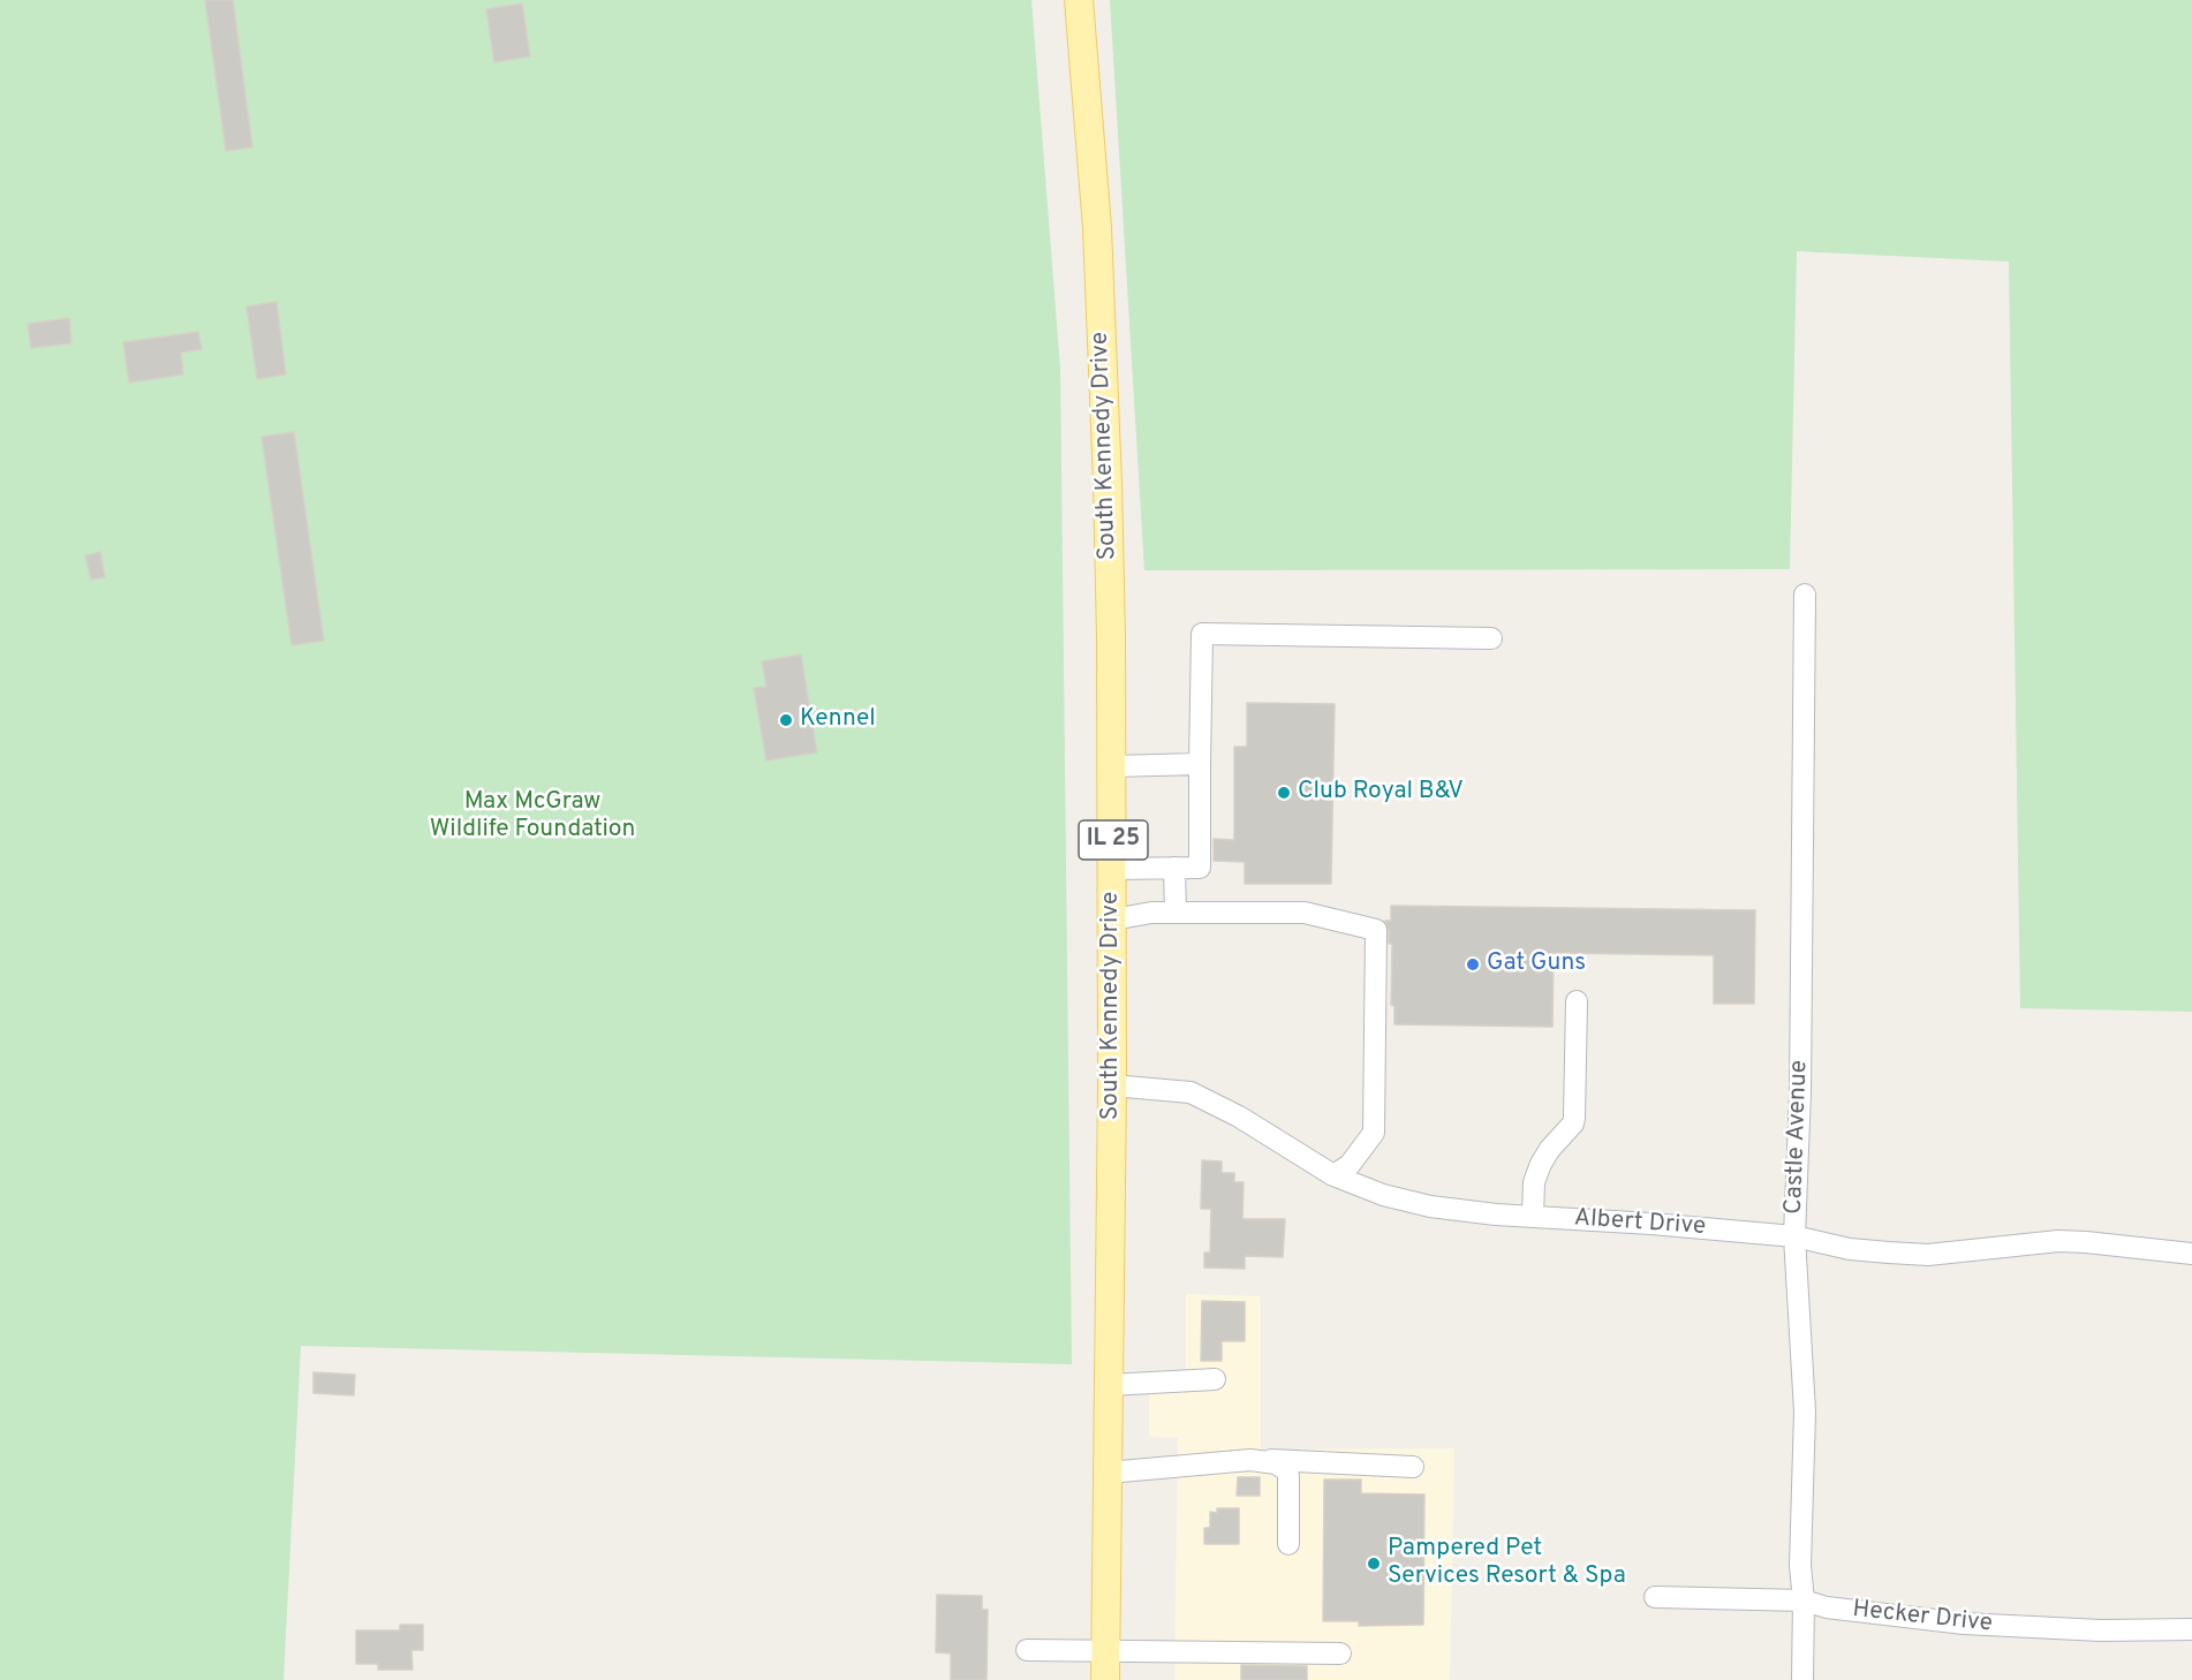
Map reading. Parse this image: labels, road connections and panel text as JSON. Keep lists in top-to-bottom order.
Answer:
{
  "streets": {
    "main road": ["South Kennedy Drive", "IL 25"],
    "street": ["Castle Avenue", "Albert Drive", "Hecker Drive"]
  },
  "crossings": [
    ["South Kennedy Drive", "Albert Drive"],
    ["Castle Avenue", "Albert Drive"],
    ["Castle Avenue", "Hecker Drive"]
  ],
  "parks": ["Max McGraw Wildlife Foundation"],
  "places": [
    "Kennel",
    "Club Royal B&V",
    "Gat Guns",
    "Pampered Pet Services Resort & Spa"
  ]
}
